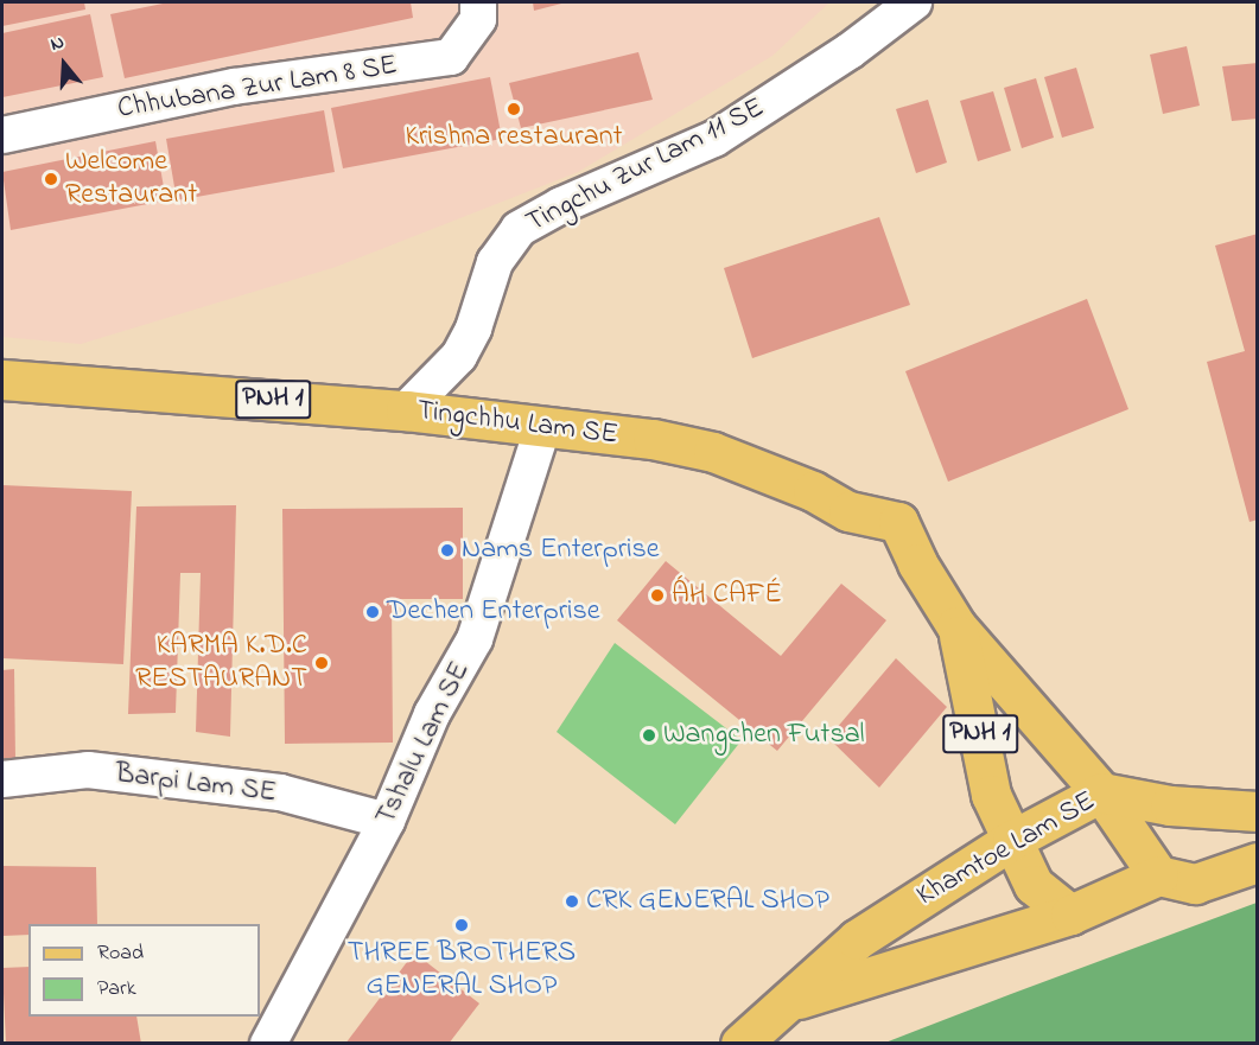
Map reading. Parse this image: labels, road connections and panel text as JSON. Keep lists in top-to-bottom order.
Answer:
{
  "streets": {
    "main road": ["PNH 1", "Tingchhu Lam SE", "Khamtoe Lam SE"],
    "street": [
      "Chhubana Zur Lam 8 SE",
      "Tingchu Zur Lam 11 SE",
      "Tshalu Lam SE",
      "Barpi Lam SE"
    ]
  },
  "crossings": [
    ["Tingchu Zur Lam 11 SE", "Tingchhu Lam SE"],
    ["PNH 1", "Tingchhu Lam SE"],
    ["PNH 1", "Khamtoe Lam SE"],
    ["Tingchhu Lam SE", "Tshalu Lam SE"],
    ["Tshalu Lam SE", "Barpi Lam SE"]
  ],
  "places": [
    "Krishna restaurant",
    "Welcome Restaurant",
    "Nams Enterprise",
    "ÁH CAFÉ",
    "Dechen Enterprise",
    "KARMA K.D.C RESTAURANT",
    "Wangchen Futsal",
    "CRK GENERAL SHOP",
    "THREE BROTHERS GENERAL SHOP"
  ],
  "legend": ["Road", "Park"],
  "north": "top"
}
